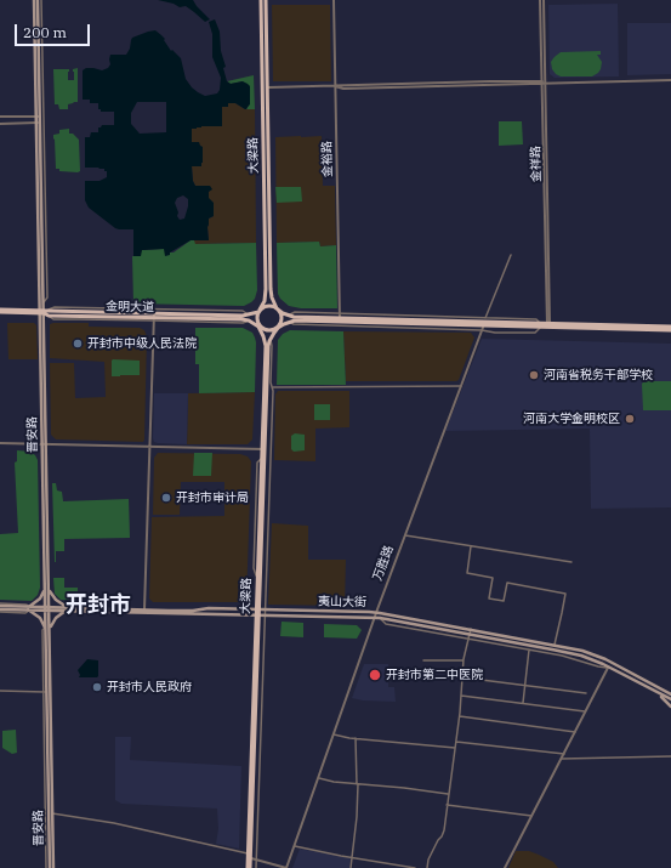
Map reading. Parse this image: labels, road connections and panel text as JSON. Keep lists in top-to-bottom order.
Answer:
{
  "streets": {
    "main road": [
      "大梁路",
      "金明大道",
      "晋安路",
      "夷山大街"
    ],
    "street": ["金裕路", "金祥路", "万胜路"]
  },
  "crossings": [
    ["大梁路", "金明大道"],
    ["大梁路", "夷山大街"],
    ["金明大道", "晋安路"],
    ["晋安路", "夷山大街"],
    ["万胜路", "夷山大街"]
  ],
  "districts": ["开封市"],
  "places": [
    "开封市中级人民法院",
    "河南省税务干部学校",
    "河南大学金明校区",
    "开封市审计局",
    "开封市第二中医院",
    "开封市人民政府"
  ],
  "scale_bar": "200 m"
}
